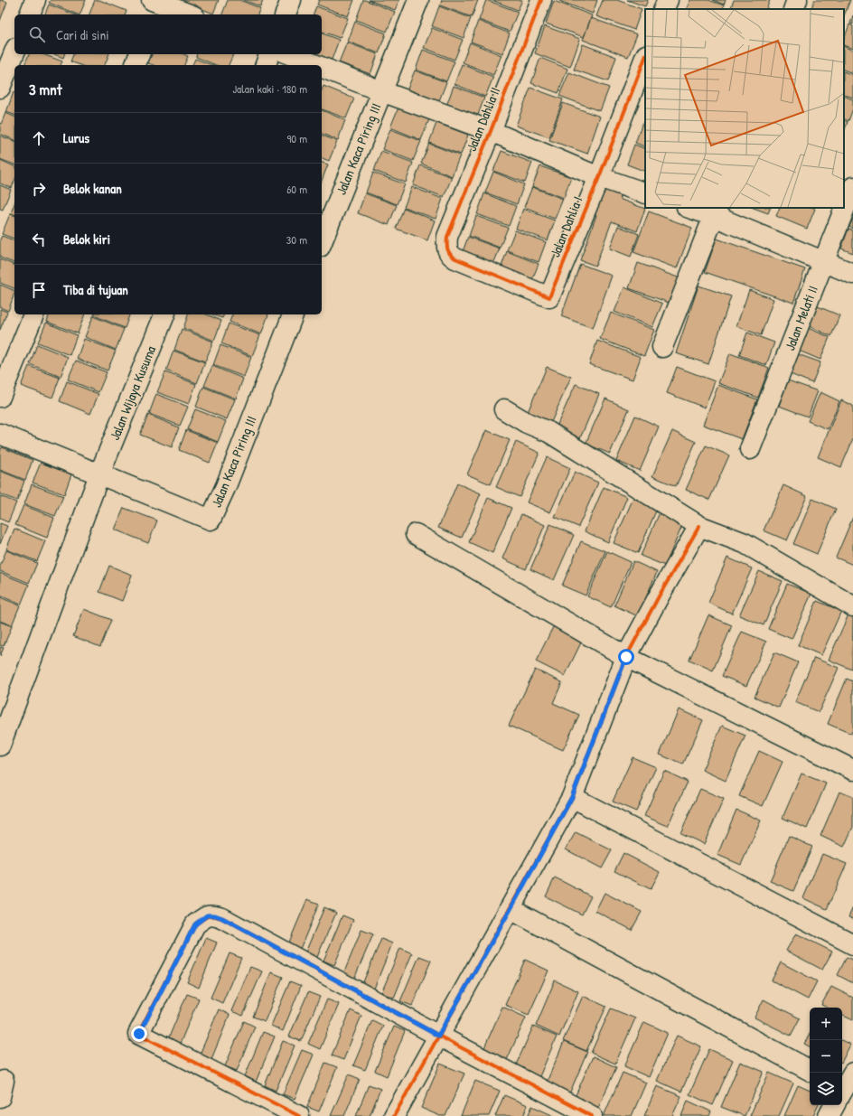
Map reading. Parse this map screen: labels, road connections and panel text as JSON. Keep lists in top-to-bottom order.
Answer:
{
  "streets": {
    "street": [
      "Jalan Dahlia II",
      "Jalan Kaca Piring III",
      "Jalan Dahlia I",
      "Jalan Melati II",
      "Jalan Wijaya Kusuma"
    ]
  },
  "crossings": [
    ["Jalan Dahlia II", "Jalan Dahlia I"],
    ["Jalan Kaca Piring III", "Jalan Wijaya Kusuma"]
  ],
  "page": {
    "search": "Cari di sini",
    "heading": ["3 mnt", "Jalan kaki · 180 m"],
    "list": [
      ["Lurus", "90 m"],
      ["Belok kanan", "60 m"],
      ["Belok kiri", "30 m"],
      "Tiba di tujuan"
    ],
    "map_buttons": ["+", "−"]
  }
}
